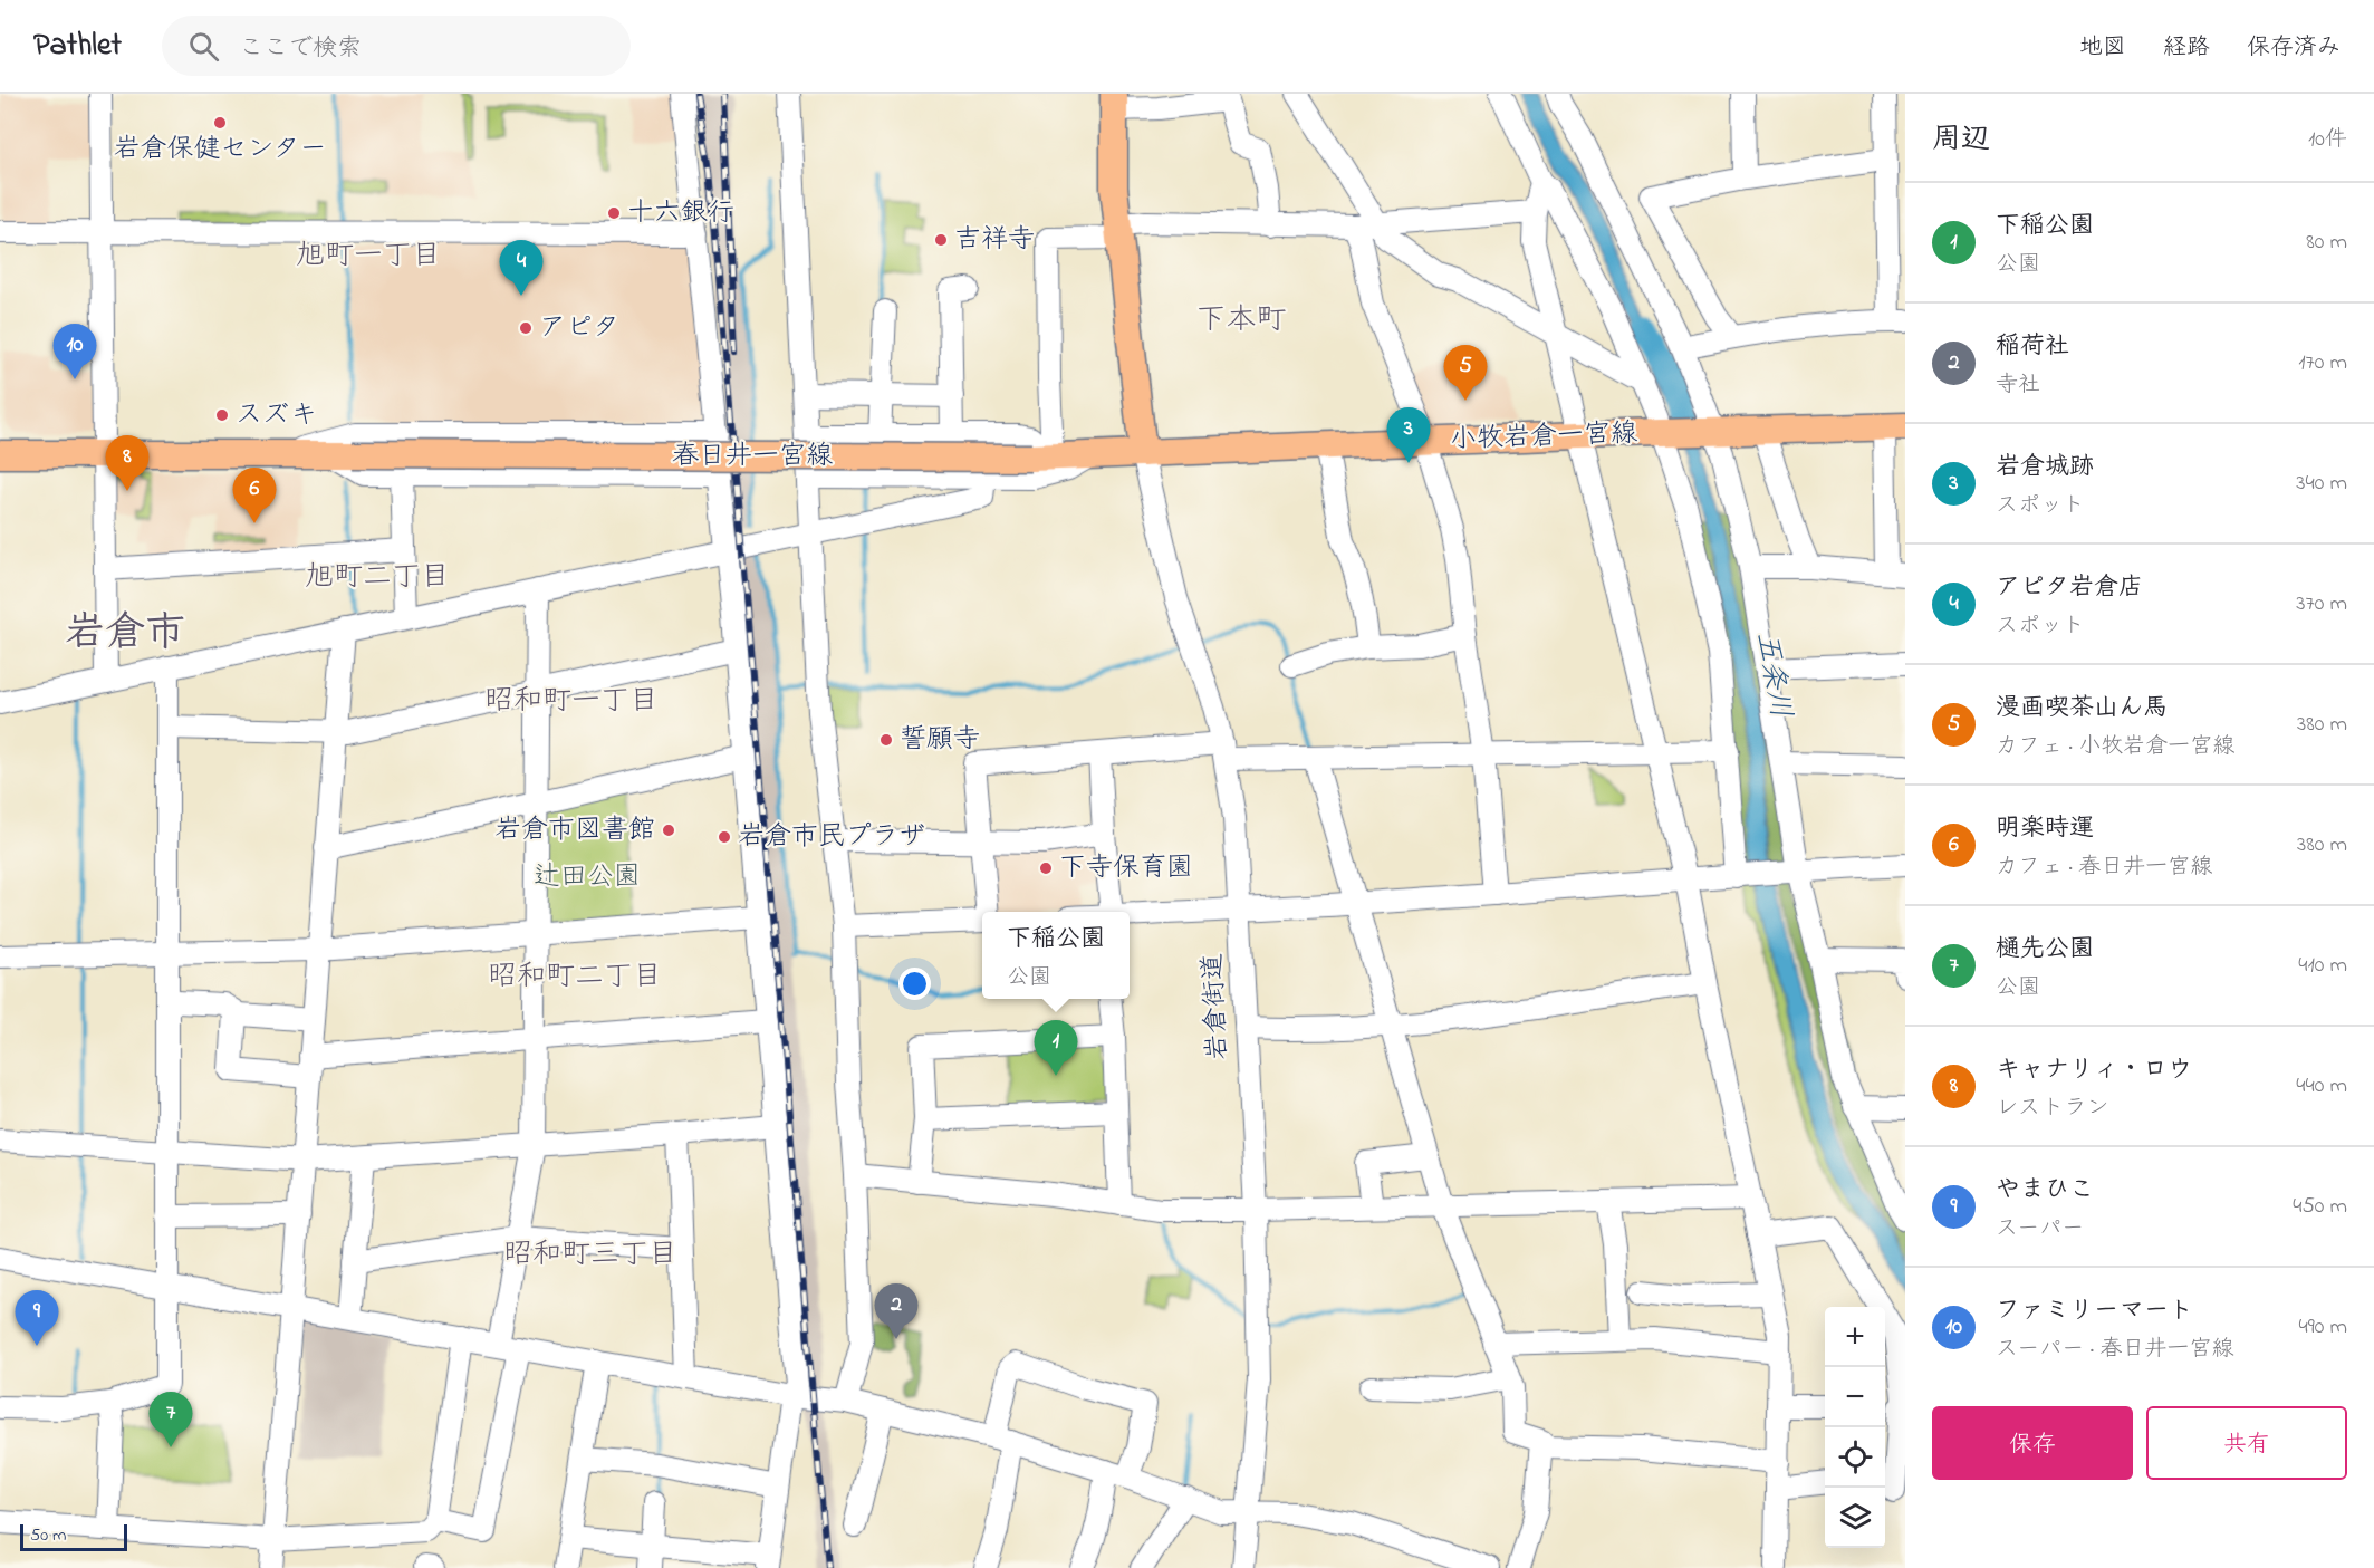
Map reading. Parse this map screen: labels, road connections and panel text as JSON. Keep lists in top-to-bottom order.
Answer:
{
  "streets": {
    "main road": ["小牧岩倉一宮線", "春日井一宮線"],
    "street": ["岩倉街道"]
  },
  "crossings": [
    ["小牧岩倉一宮線", "春日井一宮線"],
    ["小牧岩倉一宮線", "岩倉街道"],
    ["春日井一宮線", "岩倉街道"]
  ],
  "districts": [
    "旭町一丁目",
    "下本町",
    "旭町二丁目",
    "岩倉市",
    "昭和町一丁目",
    "昭和町二丁目",
    "昭和町三丁目"
  ],
  "water": ["五条川"],
  "parks": ["辻田公園"],
  "places": [
    "岩倉保健センター",
    "十六銀行",
    "吉祥寺",
    "アピタ",
    "スズキ",
    "誓願寺",
    "岩倉市図書館",
    "岩倉市民プラザ",
    "下寺保育園"
  ],
  "scale_bar": "50 m",
  "page": {
    "header": "Pathlet",
    "search": "ここで検索",
    "nav": ["地図", "経路", "保存済み"],
    "heading": ["周辺", "10件"],
    "list": [
      {
        "mark": "1",
        "name": "下稲公園",
        "note": "公園",
        "value": "80 m"
      },
      {
        "mark": "2",
        "name": "稲荷社",
        "note": "寺社",
        "value": "170 m"
      },
      {
        "mark": "3",
        "name": "岩倉城跡",
        "note": "スポット",
        "value": "340 m"
      },
      {
        "mark": "4",
        "name": "アピタ岩倉店",
        "note": "スポット",
        "value": "370 m"
      },
      {
        "mark": "5",
        "name": "漫画喫茶山ん馬",
        "note": "カフェ · 小牧岩倉一宮線",
        "value": "380 m"
      },
      {
        "mark": "6",
        "name": "明楽時運",
        "note": "カフェ · 春日井一宮線",
        "value": "380 m"
      },
      {
        "mark": "7",
        "name": "樋先公園",
        "note": "公園",
        "value": "410 m"
      },
      {
        "mark": "8",
        "name": "キャナリィ・ロウ",
        "note": "レストラン",
        "value": "440 m"
      },
      {
        "mark": "9",
        "name": "やまひこ",
        "note": "スーパー",
        "value": "450 m"
      },
      {
        "mark": "10",
        "name": "ファミリーマート",
        "note": "スーパー · 春日井一宮線",
        "value": "490 m"
      }
    ],
    "pins": [
      "4",
      "10",
      "5",
      "3",
      "8",
      "6",
      "1",
      "2",
      "9",
      "7"
    ],
    "popup": ["下稲公園", "公園"],
    "map_buttons": ["+", "−"],
    "buttons": ["保存", "共有"],
    "scale": "50 m"
  }
}
